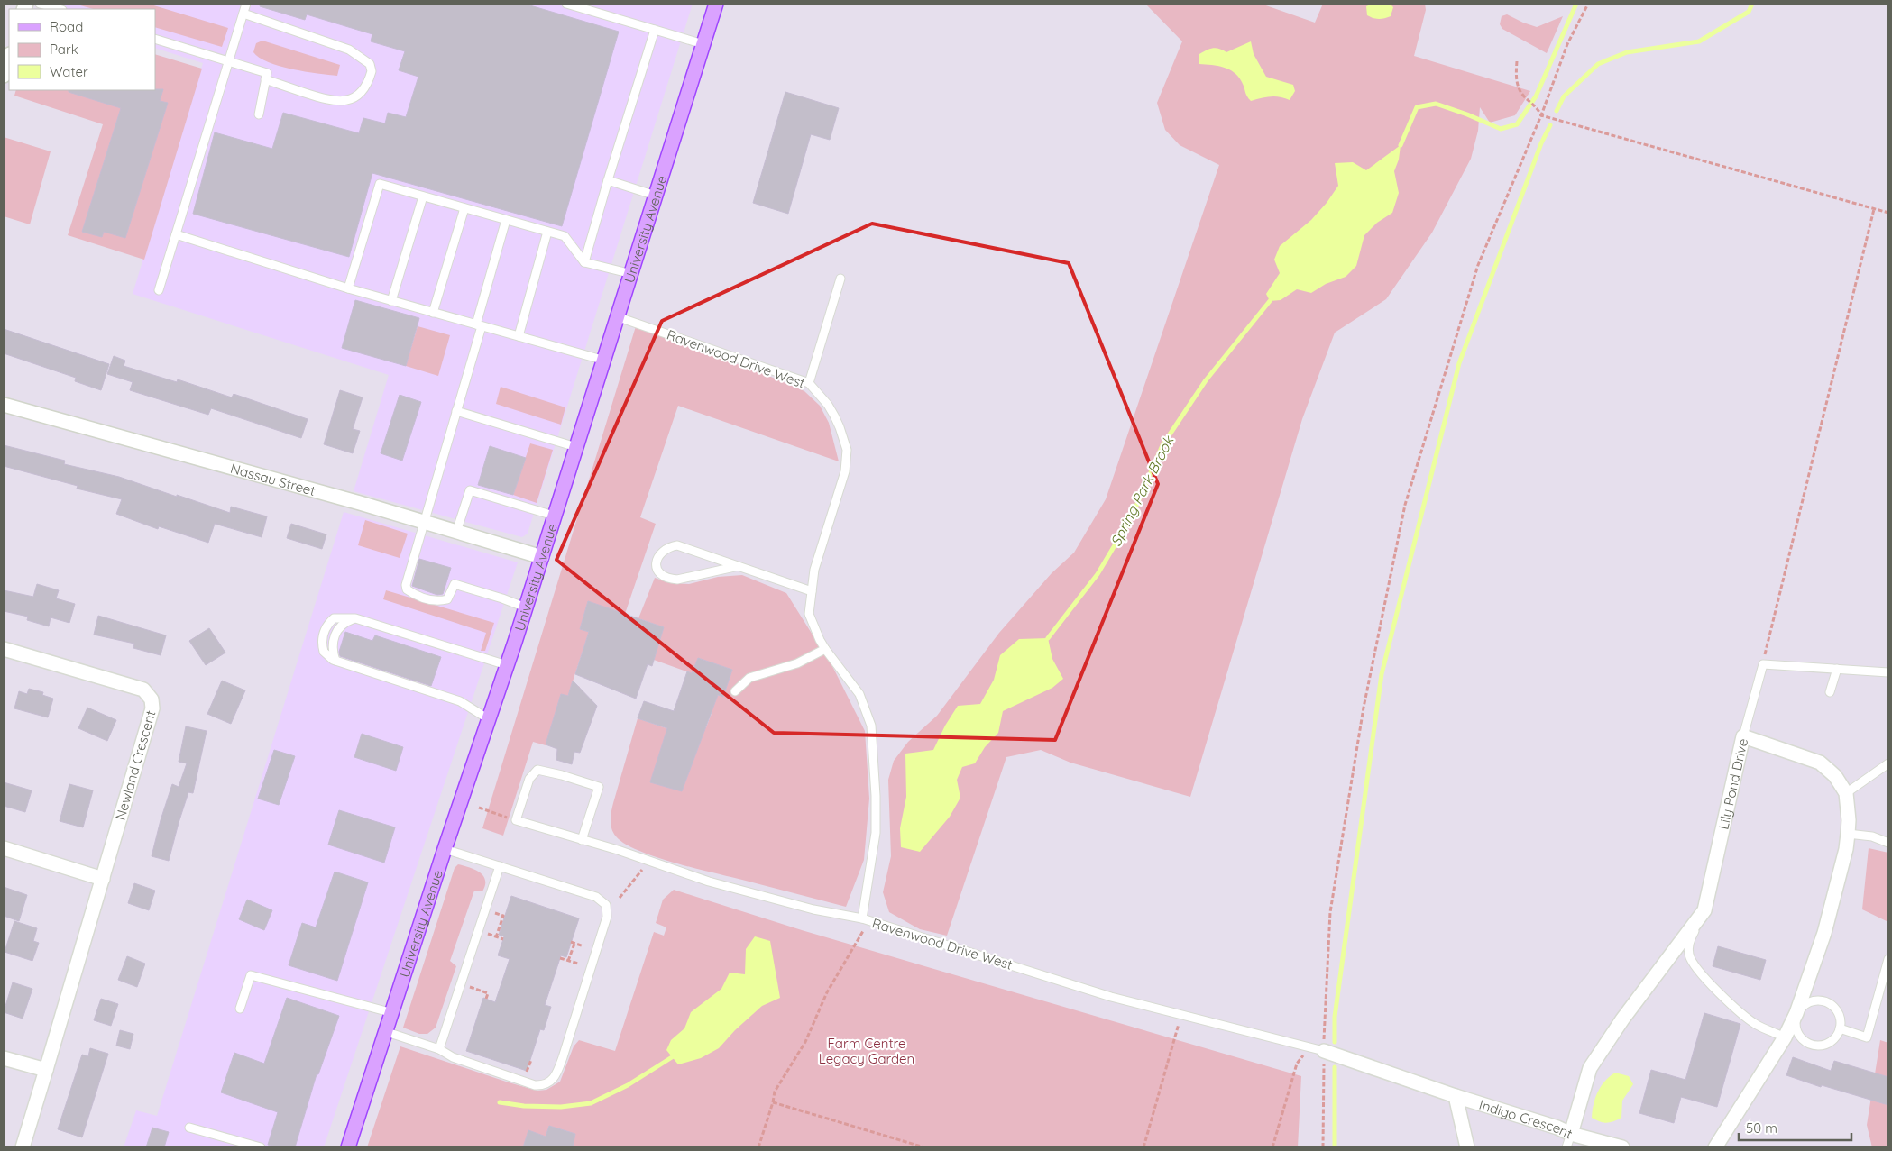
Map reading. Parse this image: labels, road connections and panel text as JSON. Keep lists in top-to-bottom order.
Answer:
{
  "streets": {
    "main road": ["University Avenue"],
    "street": [
      "Nassau Street",
      "Newland Crescent",
      "Lily Pond Drive",
      "Indigo Crescent"
    ],
    "lane": ["Ravenwood Drive West"]
  },
  "crossings": [
    ["University Avenue", "Ravenwood Drive West"],
    ["University Avenue", "Nassau Street"],
    ["Ravenwood Drive West", "Indigo Crescent"],
    ["Lily Pond Drive", "Indigo Crescent"]
  ],
  "water": ["Spring Park Brook"],
  "parks": ["Farm Centre Legacy Garden"],
  "legend": ["Road", "Park", "Water"],
  "scale_bar": "50 m"
}
